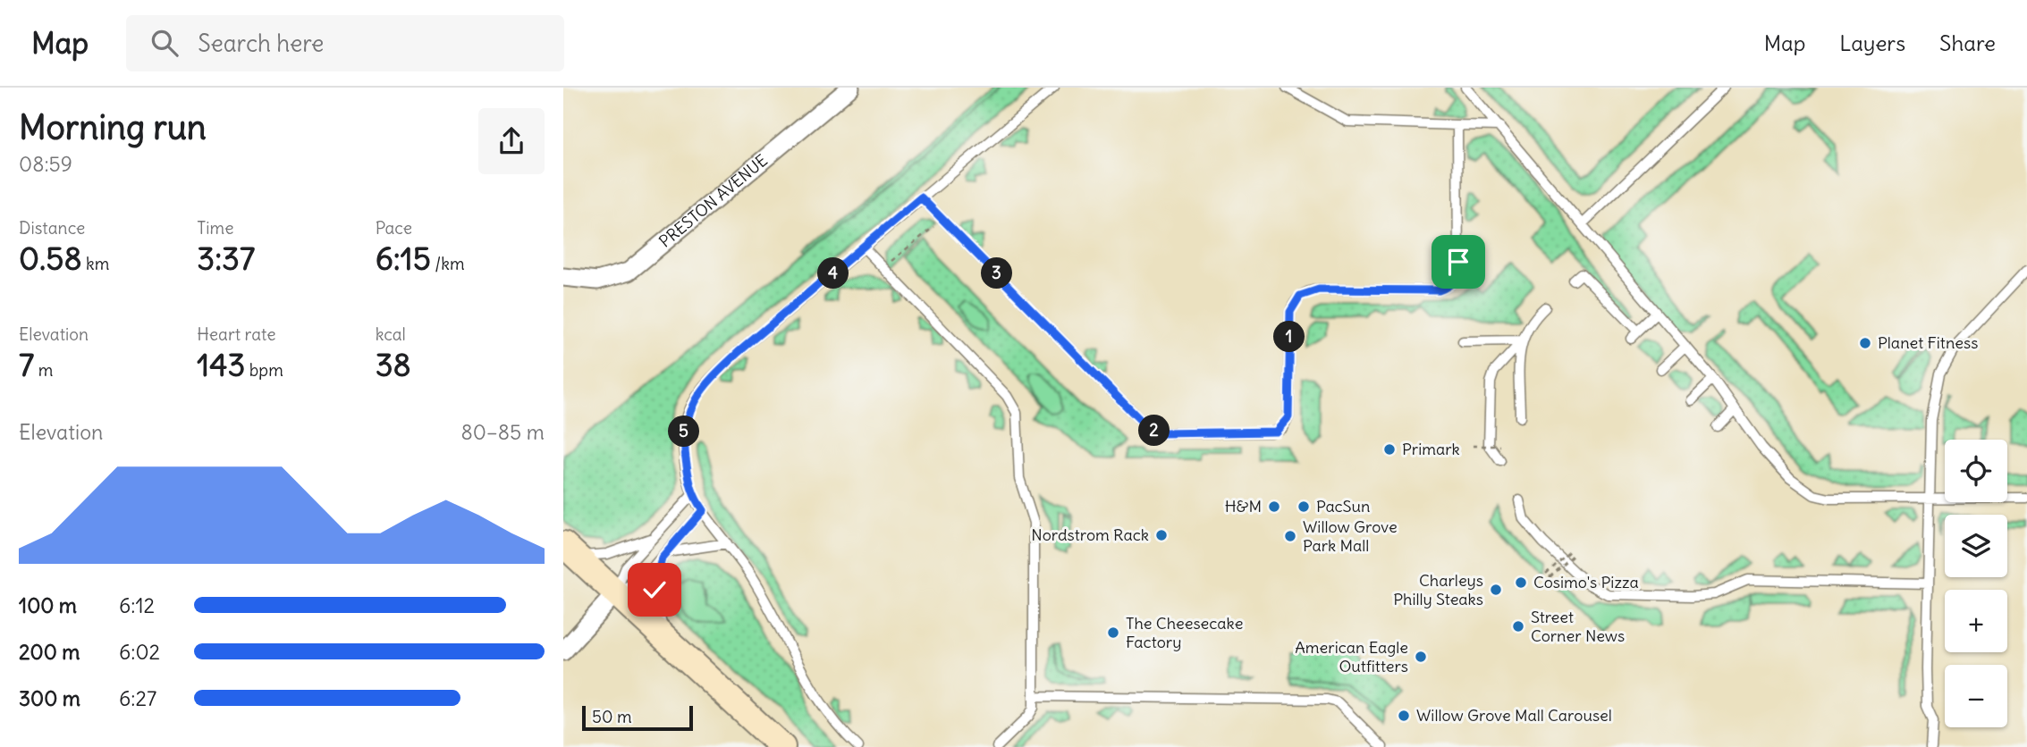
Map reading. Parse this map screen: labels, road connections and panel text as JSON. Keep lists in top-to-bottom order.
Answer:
{
  "streets": {
    "street": ["PRESTON AVENUE"]
  },
  "places": [
    "Planet Fitness",
    "Primark",
    "H&M",
    "PacSun",
    "Nordstrom Rack",
    "Willow Grove Park Mall",
    "Cosimo's Pizza",
    "Charleys Philly Steaks",
    "Street Corner News",
    "The Cheesecake Factory",
    "American Eagle Outfitters",
    "Willow Grove Mall Carousel"
  ],
  "scale_bar": "50 m",
  "page": {
    "header": "Map",
    "search": "Search here",
    "nav": ["Map", "Layers", "Share"],
    "heading": ["Morning run", "08:59"],
    "stats": [
      ["Distance", "0.58 km"],
      ["Time", "3:37"],
      ["Pace", "6:15 /km"],
      ["Elevation", "7 m"],
      ["Heart rate", "143 bpm"],
      ["kcal", "38"]
    ],
    "pins": [
      "3",
      "4",
      "1",
      "2",
      "5"
    ],
    "chart": ["Elevation", "80–85 m"],
    "map_buttons": ["+", "−"],
    "list": [
      {
        "name": "100 m",
        "note": "6:12"
      },
      {
        "name": "200 m",
        "note": "6:02"
      },
      {
        "name": "300 m",
        "note": "6:27"
      }
    ],
    "scale": "50 m"
  }
}
